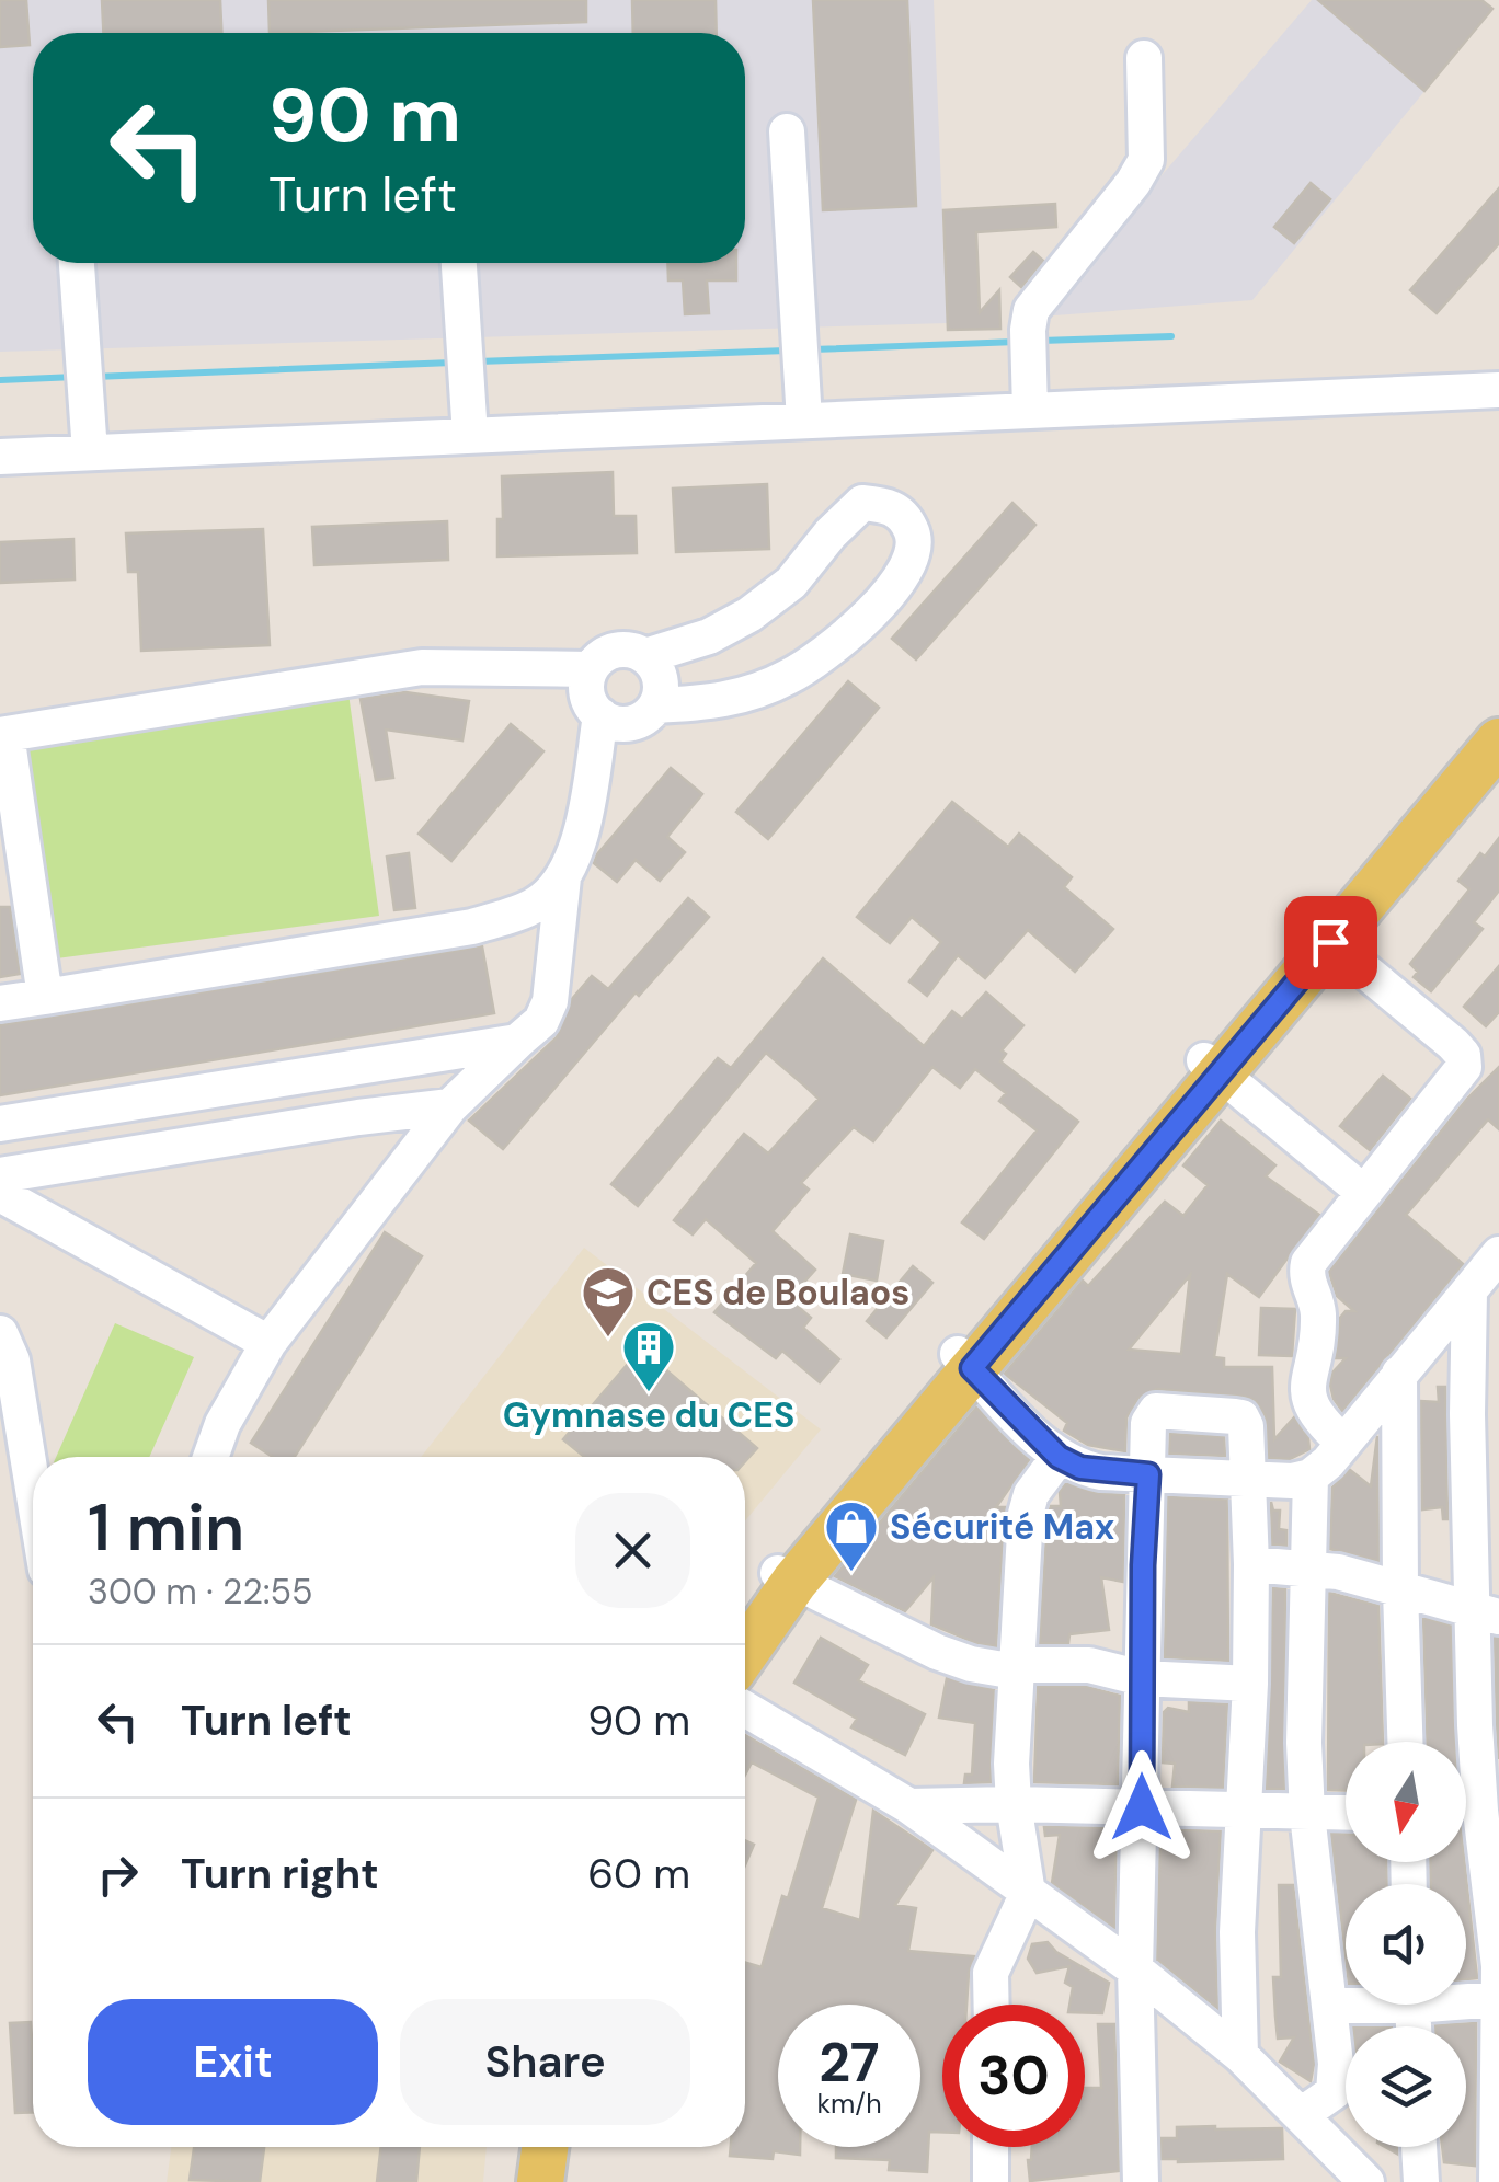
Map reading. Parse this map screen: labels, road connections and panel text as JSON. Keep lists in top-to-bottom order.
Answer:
{
  "places": {
    "school or university": ["CES de Boulaos"],
    "building": ["Gymnase du CES"],
    "shop": ["Sécurité Max"]
  },
  "north": "bottom",
  "page": {
    "turn": ["90 m", "Turn left"],
    "heading": ["1 min", "300 m · 22:55"],
    "list": [
      {
        "name": "Turn left",
        "value": "90 m"
      },
      {
        "name": "Turn right",
        "value": "60 m"
      }
    ],
    "buttons": ["Exit", "Share"],
    "speed": "27 km/h",
    "limit": "30"
  }
}
